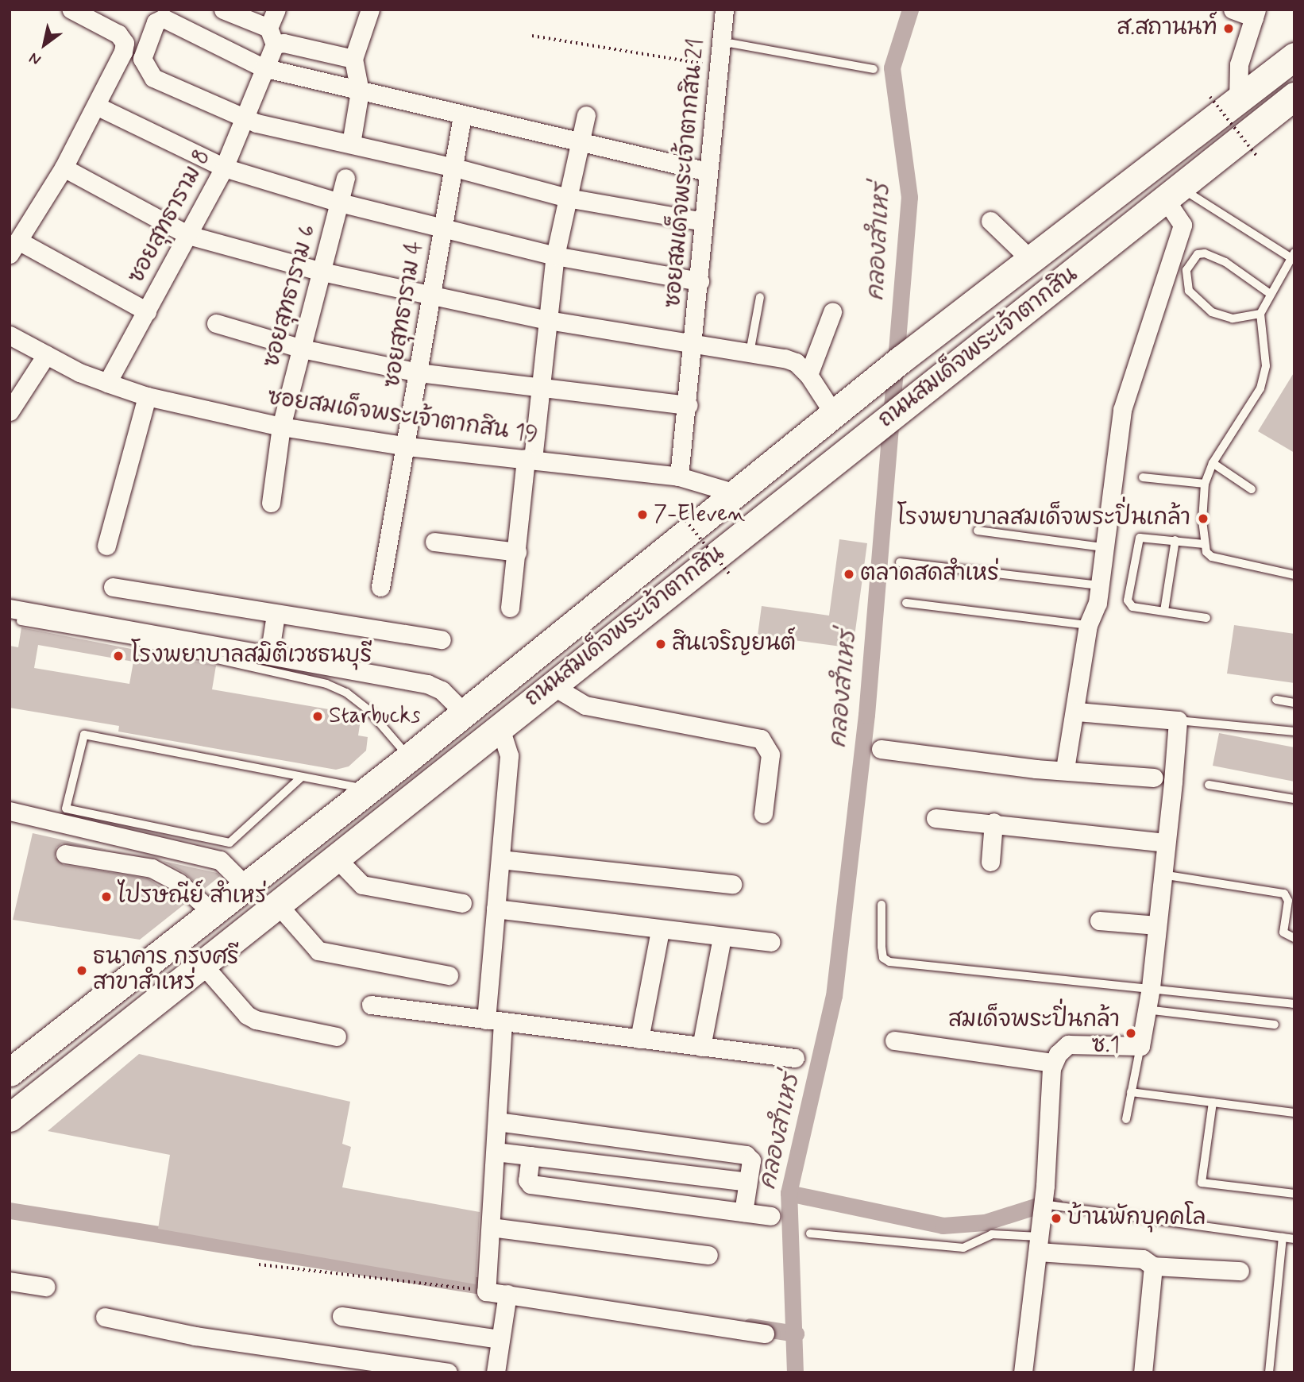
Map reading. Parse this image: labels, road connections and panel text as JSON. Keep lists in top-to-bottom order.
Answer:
{
  "streets": {
    "main road": ["ถนนสมเด็จพระเจ้าตากสิน"],
    "street": [
      "ซอยสมเด็จพระเจ้าตากสิน 21",
      "ซอยสุทธาราม 8",
      "ซอยสุทธาราม 6",
      "ซอยสุทธาราม 4",
      "ซอยสมเด็จพระเจ้าตากสิน 19"
    ]
  },
  "crossings": [
    ["ซอยสมเด็จพระเจ้าตากสิน 21", "ซอยสมเด็จพระเจ้าตากสิน 19"],
    ["ซอยสุทธาราม 8", "ซอยสมเด็จพระเจ้าตากสิน 19"],
    ["ซอยสุทธาราม 6", "ซอยสมเด็จพระเจ้าตากสิน 19"],
    ["ซอยสุทธาราม 4", "ซอยสมเด็จพระเจ้าตากสิน 19"],
    ["ถนนสมเด็จพระเจ้าตากสิน", "ซอยสมเด็จพระเจ้าตากสิน 19"]
  ],
  "water": ["คลองสำเหร่"],
  "places": [
    "ส.สถานนท์",
    "7-Eleven",
    "โรงพยาบาลสมเด็จพระปิ่นเกล้า",
    "ตลาดสดสำเหร่",
    "สินเจริญยนต์",
    "โรงพยาบาลสมิติเวชธนบุรี",
    "Starbucks",
    "ไปรษณีย์ สำเหร่",
    "ธนาคาร กรุงศรี สาขาสำเหร่",
    "สมเด็จพระปิ่นกล้า ซ.1",
    "บ้านพักบุคคโล"
  ],
  "north": "bottom left"
}
